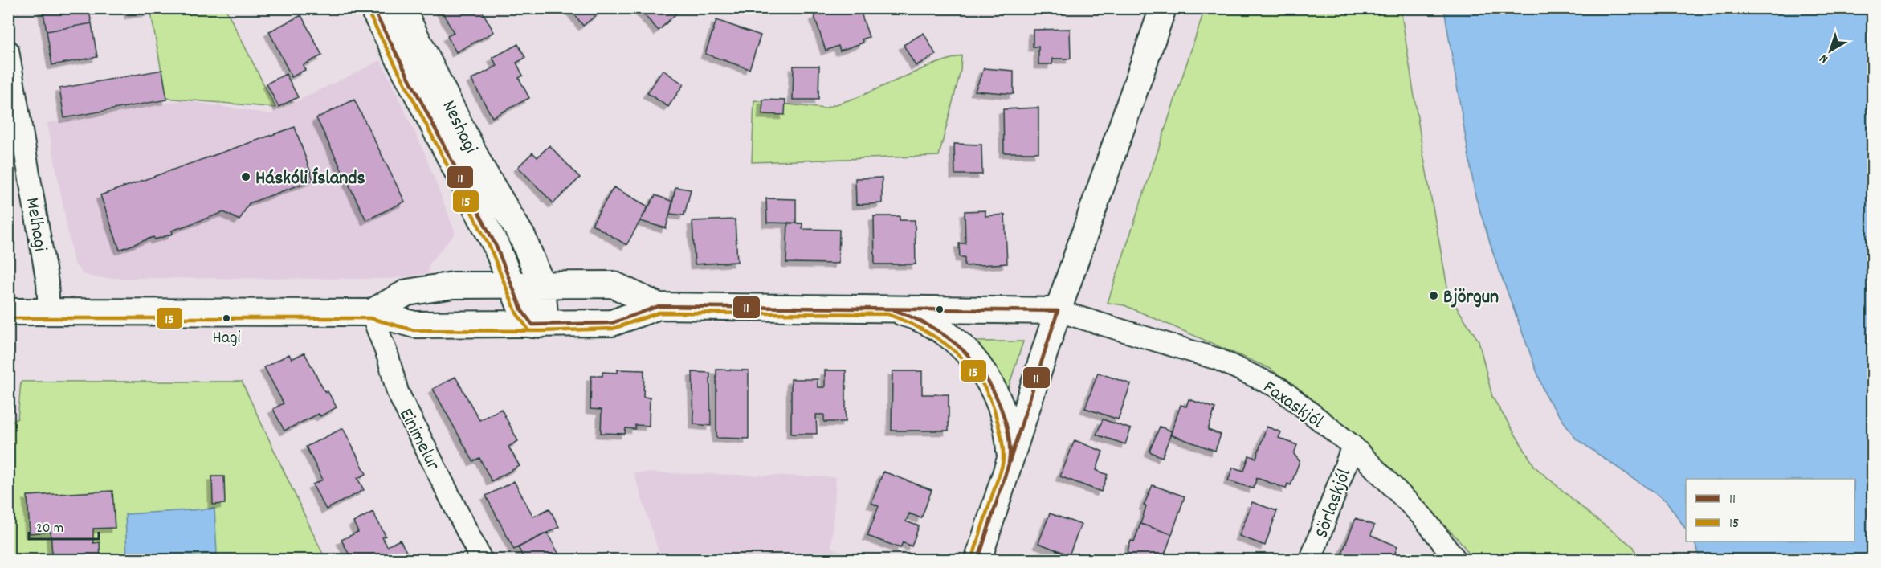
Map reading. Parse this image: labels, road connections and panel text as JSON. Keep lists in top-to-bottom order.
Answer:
{
  "streets": {
    "street": [
      "Neshagi",
      "Melhagi",
      "Faxaskjól",
      "Einimelur",
      "Sörlaskjól"
    ]
  },
  "crossings": [
    ["Faxaskjól", "Sörlaskjól"]
  ],
  "places": ["Háskóli Íslands", "Björgun", "Hagi"],
  "lines": ["transit line 11", "transit line 15"],
  "legend": ["11", "15"],
  "scale_bar": "20 m",
  "north": "bottom left"
}
